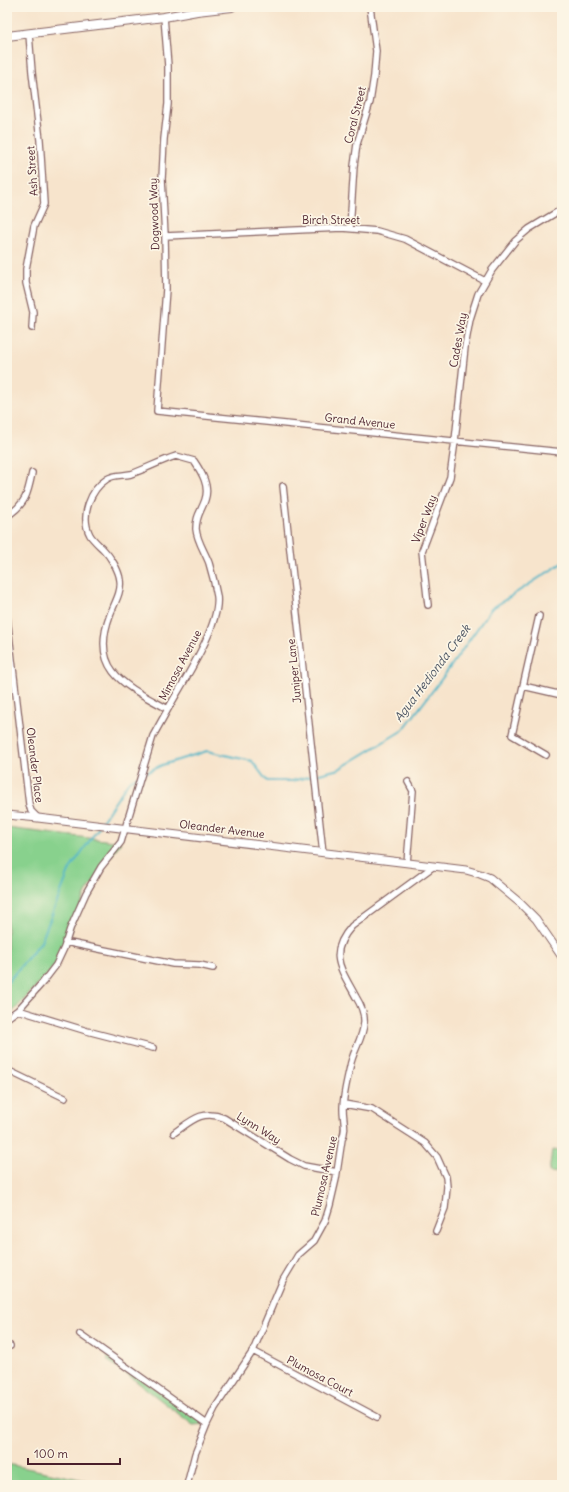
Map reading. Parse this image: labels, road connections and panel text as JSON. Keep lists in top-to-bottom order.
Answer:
{
  "streets": {
    "street": [
      "Coral Street",
      "Ash Street",
      "Dogwood Way",
      "Birch Street",
      "Cades Way",
      "Grand Avenue",
      "Viper Way",
      "Mimosa Avenue",
      "Juniper Lane",
      "Oleander Place",
      "Oleander Avenue",
      "Lynn Way",
      "Plumosa Avenue",
      "Plumosa Court"
    ]
  },
  "crossings": [
    ["Coral Street", "Birch Street"],
    ["Dogwood Way", "Birch Street"],
    ["Dogwood Way", "Grand Avenue"],
    ["Birch Street", "Cades Way"],
    ["Cades Way", "Grand Avenue"],
    ["Cades Way", "Viper Way"],
    ["Grand Avenue", "Viper Way"],
    ["Mimosa Avenue", "Oleander Avenue"],
    ["Juniper Lane", "Oleander Avenue"],
    ["Oleander Place", "Oleander Avenue"],
    ["Oleander Avenue", "Plumosa Avenue"],
    ["Lynn Way", "Plumosa Avenue"],
    ["Plumosa Avenue", "Plumosa Court"]
  ],
  "water": ["Agua Hedionda Creek"],
  "scale_bar": "100 m"
}
